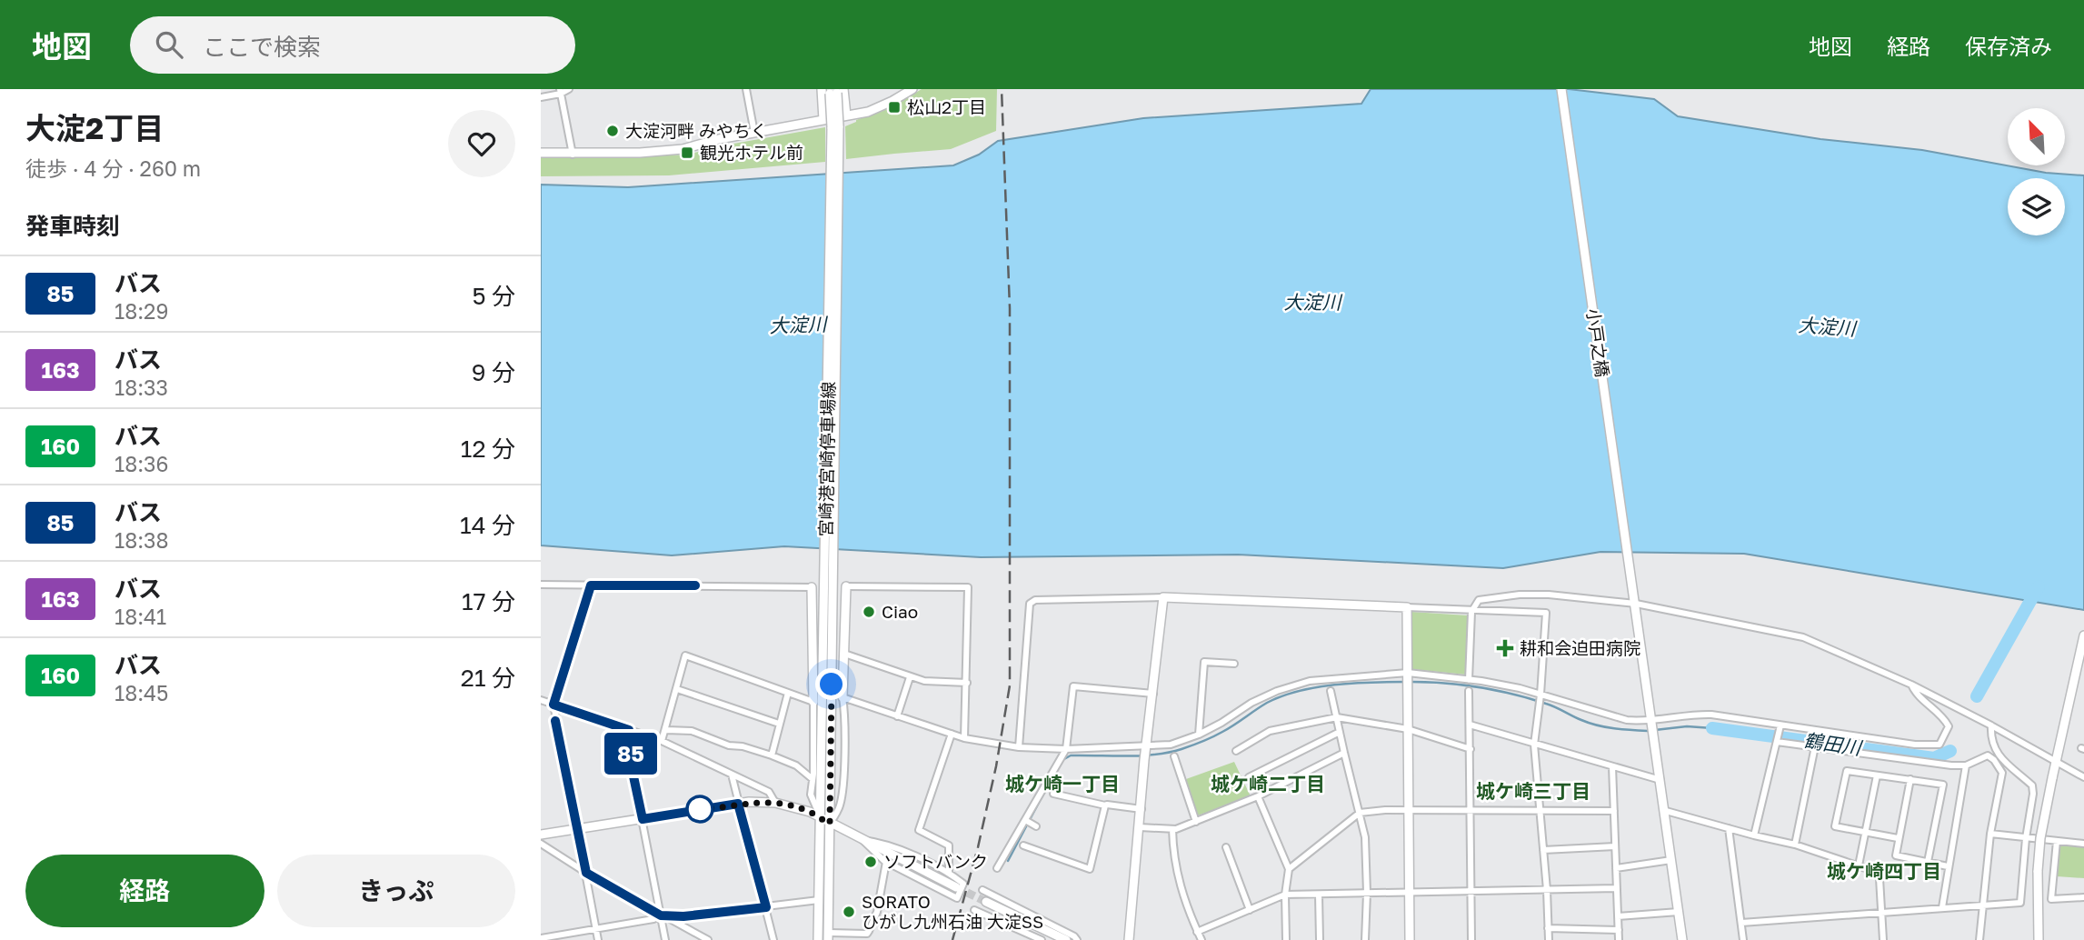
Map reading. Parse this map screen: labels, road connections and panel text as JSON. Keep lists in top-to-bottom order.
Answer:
{
  "streets": {
    "street": ["小戸之橋", "宮崎港宮崎停車場線"]
  },
  "districts": [
    "城ケ崎一丁目",
    "城ケ崎二丁目",
    "城ケ崎三丁目",
    "城ケ崎四丁目"
  ],
  "water": ["大淀川", "鶴田川"],
  "places": {
    "transit": ["松山2丁目", "観光ホテル前"],
    "other": [
      "大淀河畔 みやちく",
      "Ciao",
      "ソフトバンク",
      "SORATO ひがし九州石油 大淀SS"
    ],
    "health": ["耕和会迫田病院"]
  },
  "lines": ["bus line 85"],
  "north": "top left",
  "page": {
    "header": "地図",
    "search": "ここで検索",
    "nav": ["地図", "経路", "保存済み"],
    "heading": [
      ["大淀2丁目", "徒歩 · 4 分 · 260 m"],
      "発車時刻"
    ],
    "on_map": "85",
    "list": [
      {
        "mark": "85",
        "name": "バス",
        "note": "18:29",
        "value": "5 分"
      },
      {
        "mark": "163",
        "name": "バス",
        "note": "18:33",
        "value": "9 分"
      },
      {
        "mark": "160",
        "name": "バス",
        "note": "18:36",
        "value": "12 分"
      },
      {
        "mark": "85",
        "name": "バス",
        "note": "18:38",
        "value": "14 分"
      },
      {
        "mark": "163",
        "name": "バス",
        "note": "18:41",
        "value": "17 分"
      },
      {
        "mark": "160",
        "name": "バス",
        "note": "18:45",
        "value": "21 分"
      }
    ],
    "buttons": ["経路", "きっぷ"]
  }
}
